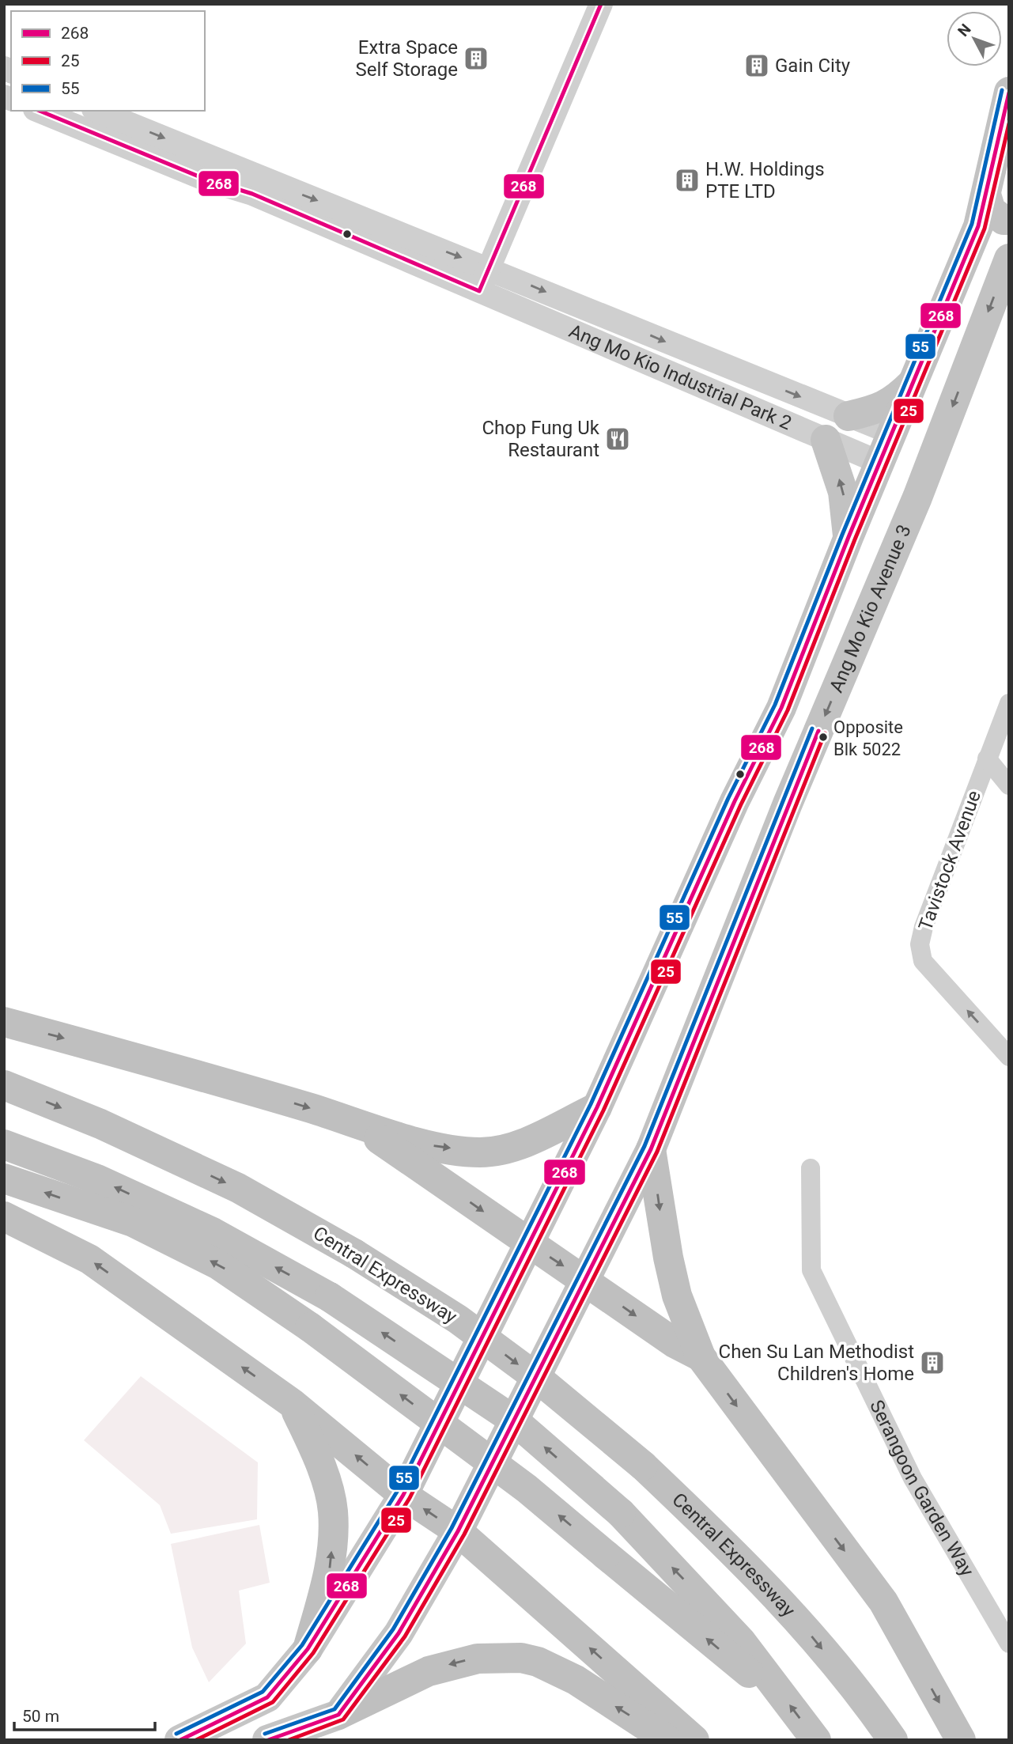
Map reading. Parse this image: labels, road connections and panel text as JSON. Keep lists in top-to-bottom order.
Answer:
{
  "streets": {
    "highway": ["Ang Mo Kio Avenue 3", "Central Expressway"],
    "street": ["Ang Mo Kio Industrial Park 2", "Tavistock Avenue", "Serangoon Garden Way"]
  },
  "one_way": ["Tavistock Avenue"],
  "places": {
    "building": [
      "Extra Space Self Storage",
      "Gain City",
      "H.W. Holdings PTE LTD",
      "Chen Su Lan Methodist Children's Home"
    ],
    "restaurant": ["Chop Fung Uk Restaurant"],
    "other": ["Opposite Blk 5022"]
  },
  "lines": ["transit line 268", "transit line 55", "transit line 25"],
  "legend": ["268", "25", "55"],
  "scale_bar": "50 m",
  "north": "top left"
}
